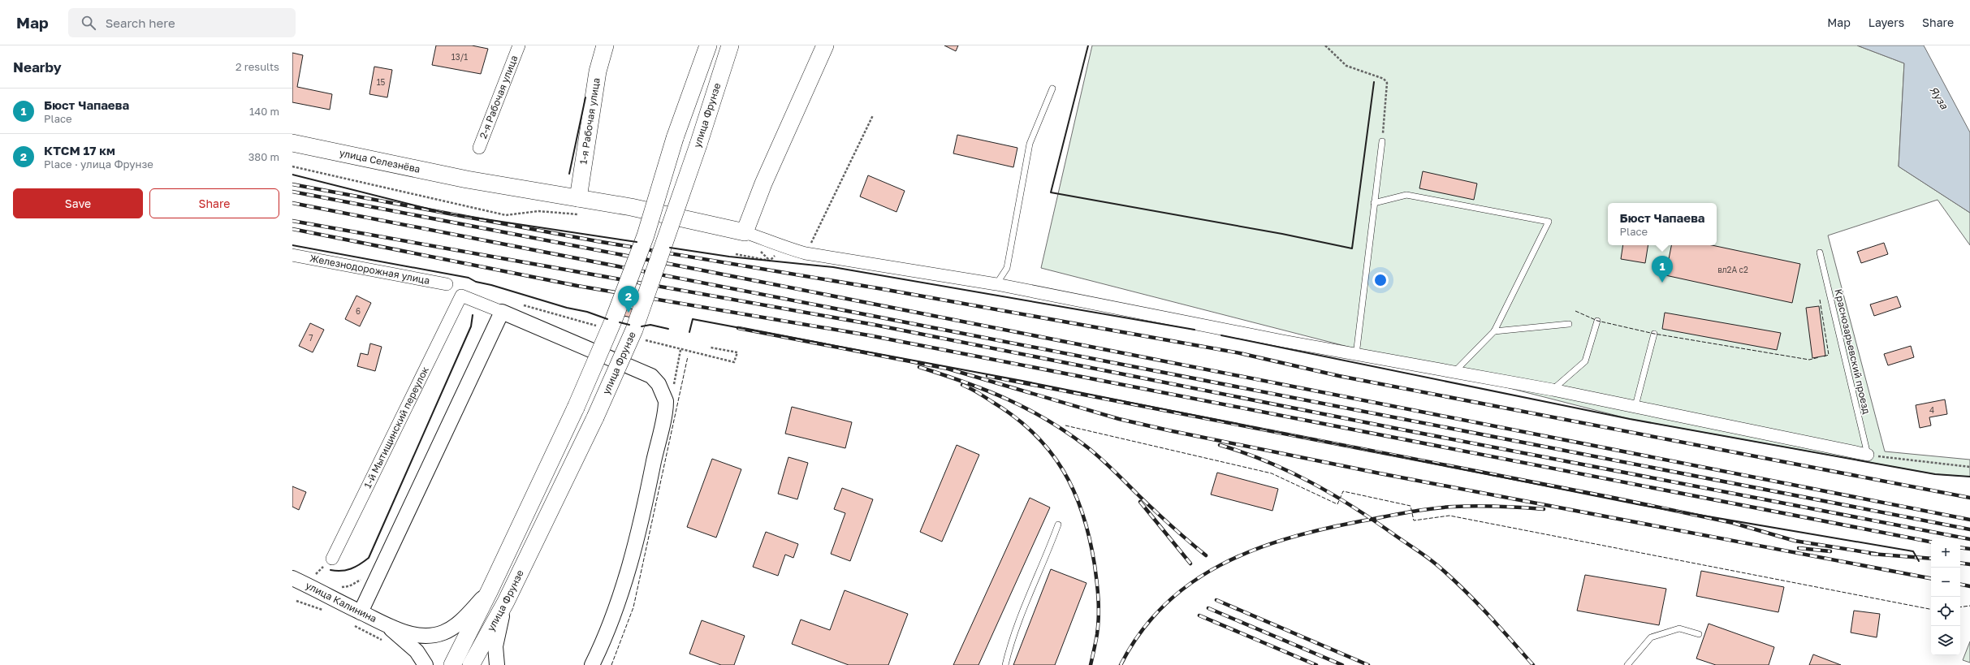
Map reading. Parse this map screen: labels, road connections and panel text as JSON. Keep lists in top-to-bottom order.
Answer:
{
  "streets": {
    "main road": ["улица Фрунзе", "1-я Рабочая улица", "улица Селезнёва"],
    "street": [
      "2-я Рабочая улица",
      "Железнодорожная улица",
      "1-й Мытищинский переулок",
      "улица Калинина"
    ],
    "lane": ["Краснозарьевский проезд"]
  },
  "crossings": [
    ["1-я Рабочая улица", "улица Селезнёва"]
  ],
  "water": ["Яуза"],
  "house_numbers": [
    "13/1",
    "15",
    "вл2А с2",
    "6",
    "7",
    "4"
  ],
  "page": {
    "header": "Map",
    "search": "Search here",
    "nav": ["Map", "Layers", "Share"],
    "heading": ["Nearby", "2 results"],
    "list": [
      {
        "mark": "1",
        "name": "Бюст Чапаева",
        "note": "Place",
        "value": "140 m"
      },
      {
        "mark": "2",
        "name": "КТСМ 17 км",
        "note": "Place · улица Фрунзе",
        "value": "380 m"
      }
    ],
    "buttons": ["Save", "Share"],
    "popup": ["Бюст Чапаева", "Place"],
    "pins": ["1", "2"],
    "map_buttons": ["+", "−"]
  }
}
